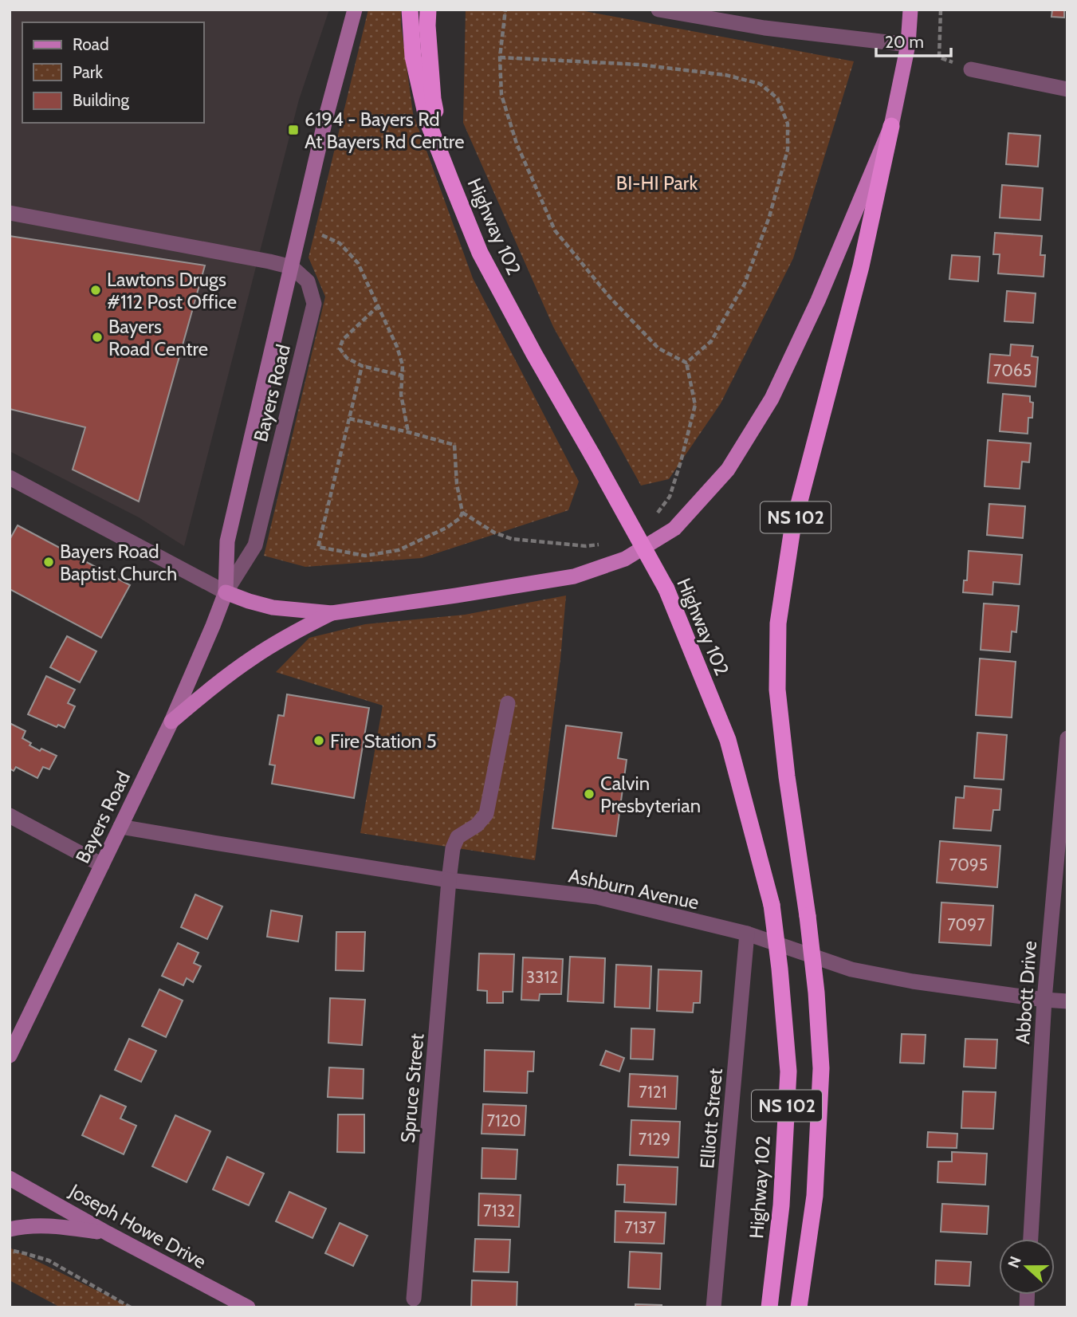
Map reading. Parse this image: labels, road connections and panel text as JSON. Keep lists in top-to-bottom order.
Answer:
{
  "streets": {
    "highway": ["Highway 102", "NS 102"],
    "main road": ["Bayers Road", "Joseph Howe Drive"],
    "street": [
      "Ashburn Avenue",
      "Abbott Drive",
      "Spruce Street",
      "Elliott Street"
    ]
  },
  "crossings": [
    ["Highway 102", "NS 102"],
    ["Bayers Road", "Ashburn Avenue"],
    ["Ashburn Avenue", "Abbott Drive"],
    ["Ashburn Avenue", "Spruce Street"],
    ["Ashburn Avenue", "Elliott Street"]
  ],
  "parks": ["BI-HI Park"],
  "places": {
    "transit": ["6194 - Bayers Rd At Bayers Rd Centre"],
    "other": [
      "Lawtons Drugs #112 Post Office",
      "Bayers Road Centre",
      "Bayers Road Baptist Church",
      "Fire Station 5",
      "Calvin Presbyterian"
    ]
  },
  "house_numbers": [
    "7065",
    "7095",
    "7097",
    "3312",
    "7121",
    "7120",
    "7129",
    "7132",
    "7137"
  ],
  "legend": ["Road", "Park", "Building"],
  "scale_bar": "20 m",
  "north": "left"
}
